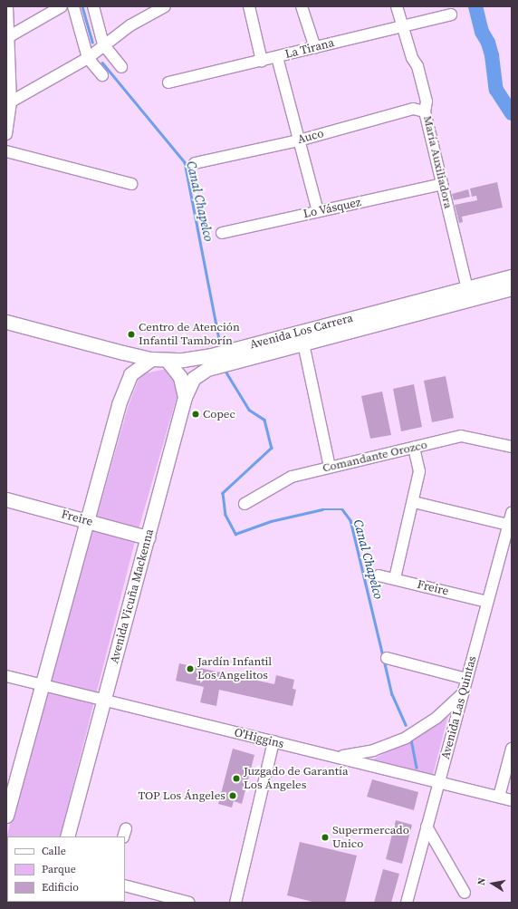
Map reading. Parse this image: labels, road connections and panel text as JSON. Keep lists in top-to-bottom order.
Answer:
{
  "streets": {
    "main road": ["Avenida Los Carrera", "Freire", "Avenida Vicuña Mackenna"],
    "street": [
      "La Tirana",
      "Auco",
      "María Auxiliadora",
      "Lo Vásquez",
      "Comandante Orozco",
      "Avenida Las Quintas",
      "O'Higgins"
    ]
  },
  "crossings": [
    ["La Tirana", "María Auxiliadora"],
    ["Auco", "María Auxiliadora"],
    ["María Auxiliadora", "Lo Vásquez"],
    ["María Auxiliadora", "Avenida Los Carrera"],
    ["Avenida Los Carrera", "Avenida Vicuña Mackenna"],
    ["Freire", "Avenida Vicuña Mackenna"],
    ["Freire", "Avenida Las Quintas"],
    ["Avenida Vicuña Mackenna", "O'Higgins"],
    ["Avenida Las Quintas", "O'Higgins"]
  ],
  "water": ["Canal Chapelco"],
  "places": [
    "Centro de Atención Infantil Tamborín",
    "Copec",
    "Jardín Infantil Los Angelitos",
    "Juzgado de Garantía Los Ángeles",
    "TOP Los Ángeles",
    "Supermercado Unico"
  ],
  "legend": ["Calle", "Parque", "Edificio"],
  "north": "left"
}
